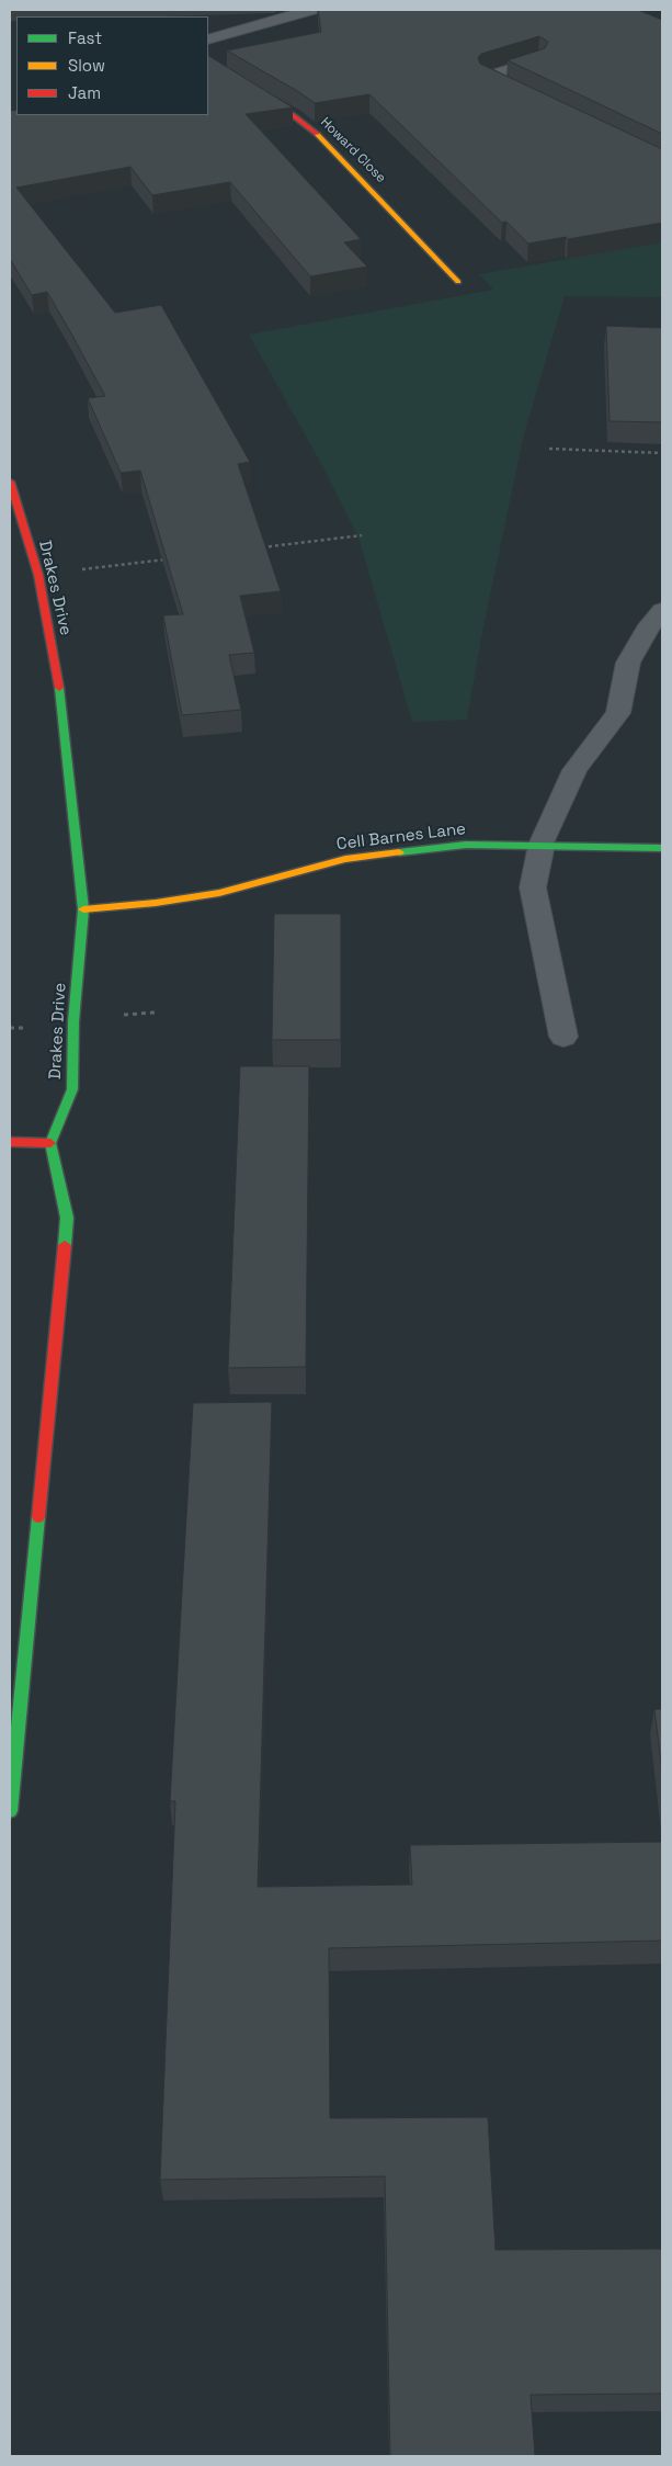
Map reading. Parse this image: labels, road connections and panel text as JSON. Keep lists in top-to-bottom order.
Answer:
{
  "streets": {
    "street": ["Howard Close", "Drakes Drive", "Cell Barnes Lane"]
  },
  "crossings": [
    ["Drakes Drive", "Cell Barnes Lane"]
  ],
  "legend": ["Fast", "Slow", "Jam"]
}
